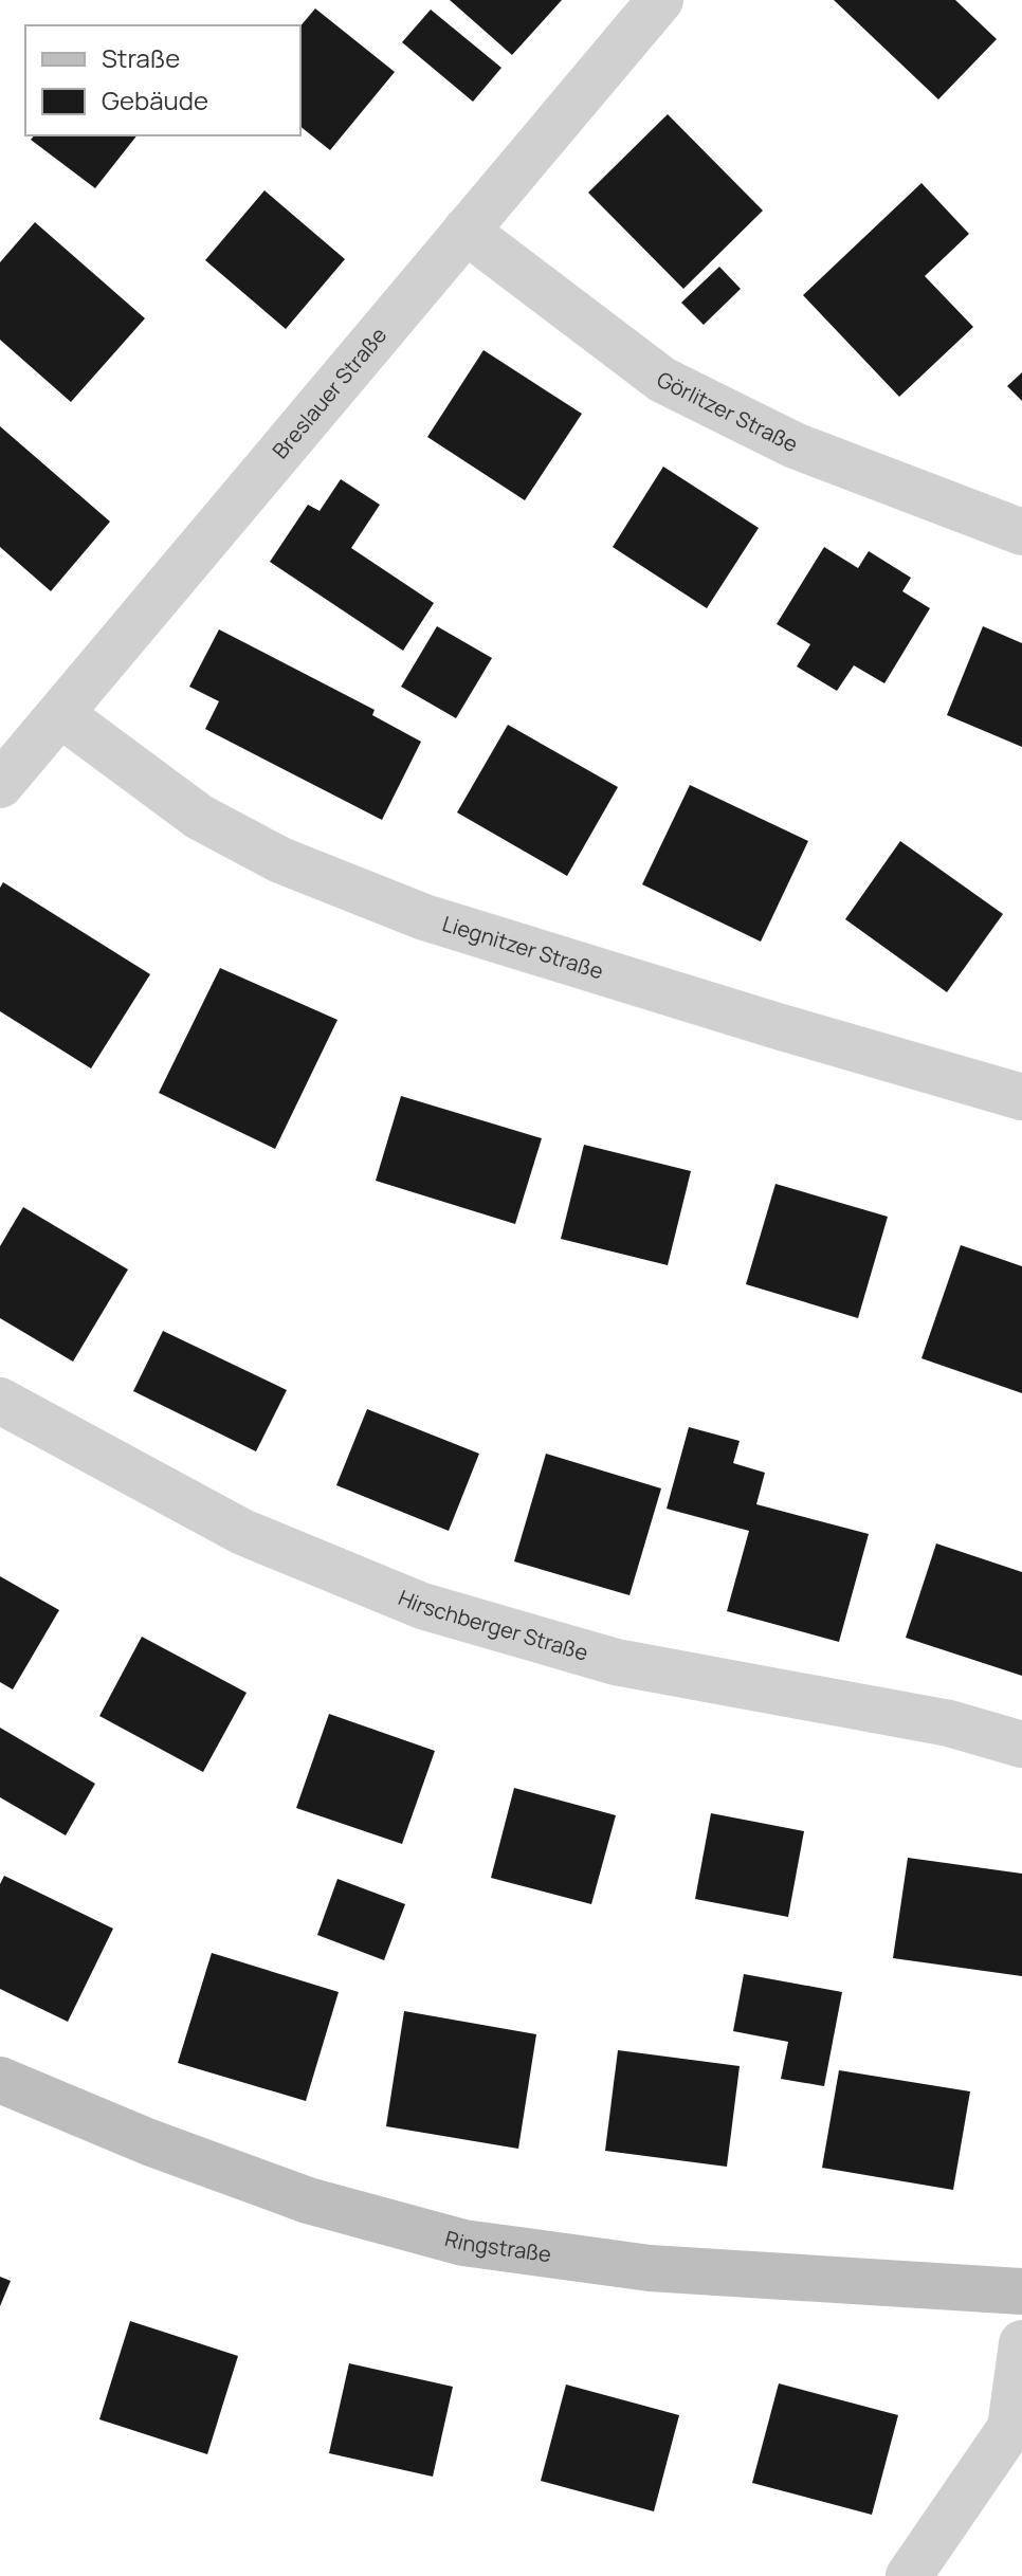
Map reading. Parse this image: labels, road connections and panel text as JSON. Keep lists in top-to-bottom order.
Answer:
{
  "streets": {
    "street": [
      "Breslauer Straße",
      "Görlitzer Straße",
      "Liegnitzer Straße",
      "Hirschberger Straße",
      "Ringstraße"
    ]
  },
  "crossings": [
    ["Breslauer Straße", "Görlitzer Straße"],
    ["Breslauer Straße", "Liegnitzer Straße"]
  ],
  "legend": ["Straße", "Gebäude"]
}
